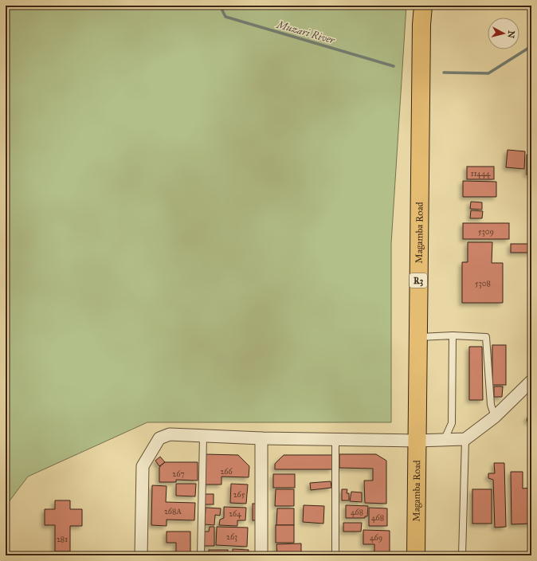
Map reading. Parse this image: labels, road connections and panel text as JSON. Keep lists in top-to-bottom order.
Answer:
{
  "streets": {
    "highway": ["Magamba Road", "R3"]
  },
  "water": ["Muzari River"],
  "house_numbers": [
    "11444",
    "5309",
    "5308",
    "266",
    "267",
    "265",
    "268A",
    "468",
    "264",
    "468",
    "263",
    "469",
    "281"
  ],
  "north": "right"
}
